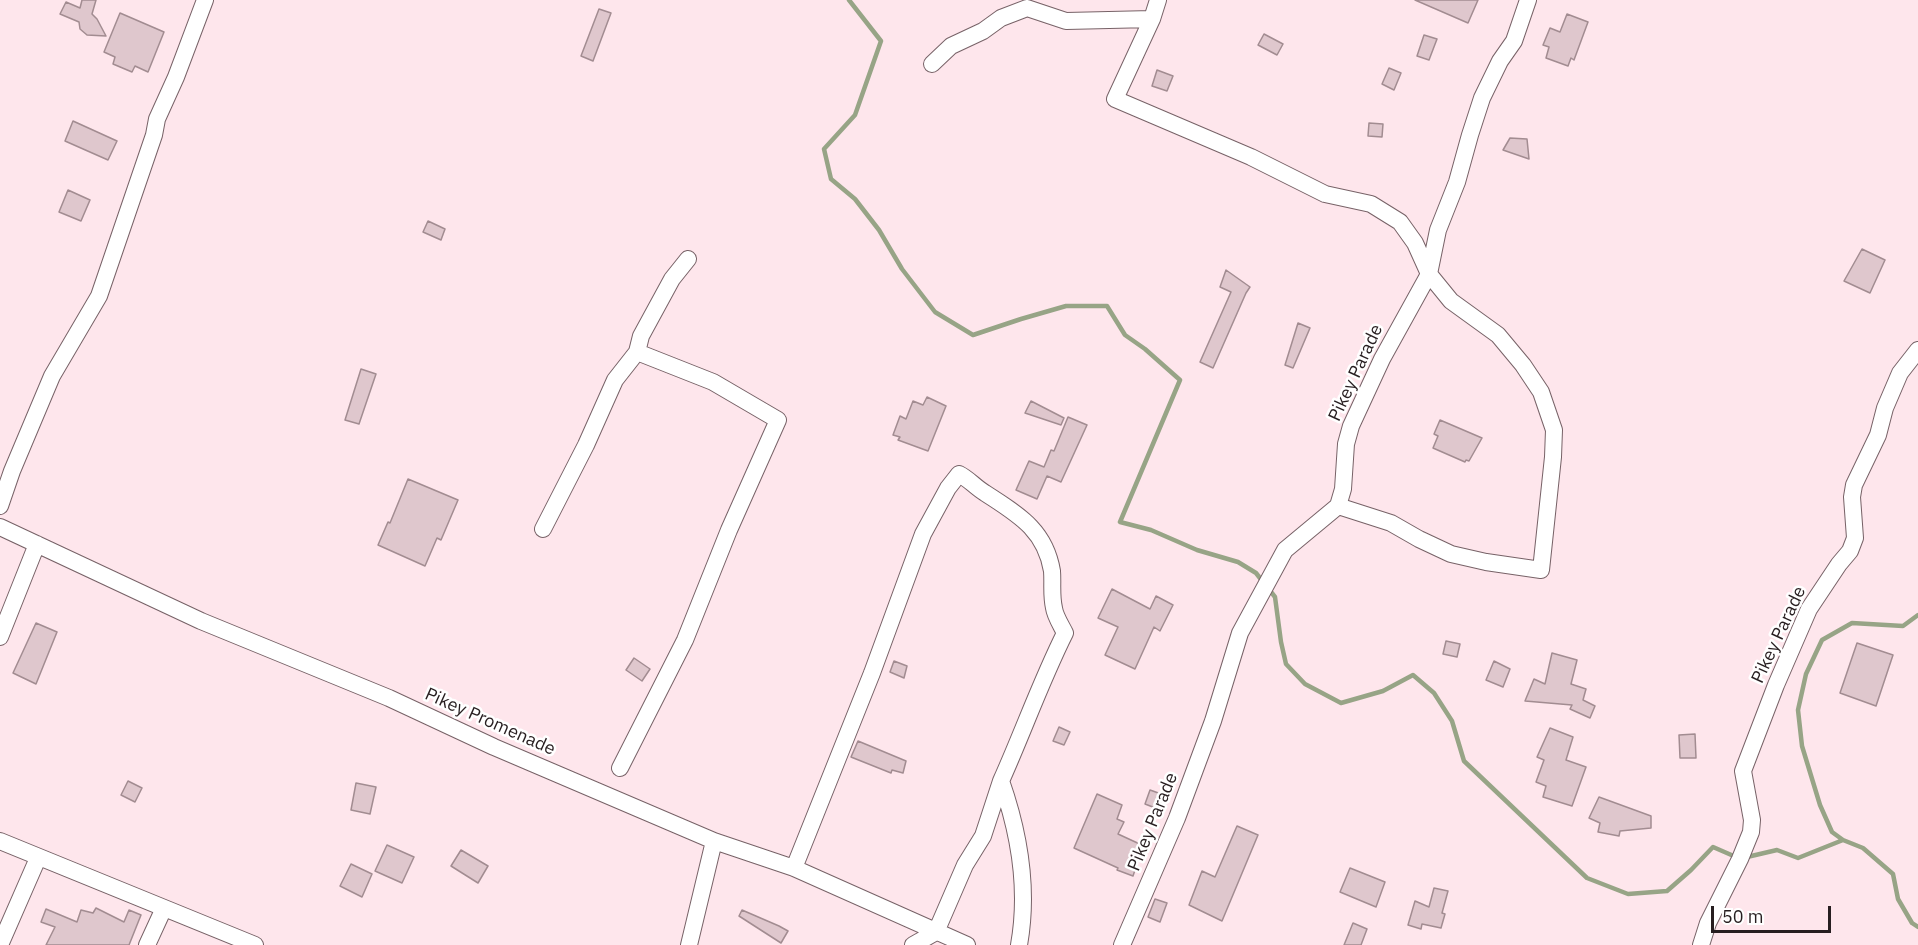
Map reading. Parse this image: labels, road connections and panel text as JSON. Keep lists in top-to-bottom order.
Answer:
{
  "streets": {
    "street": ["Pikey Parade", "Pikey Promenade"]
  },
  "scale_bar": "50 m"
}
